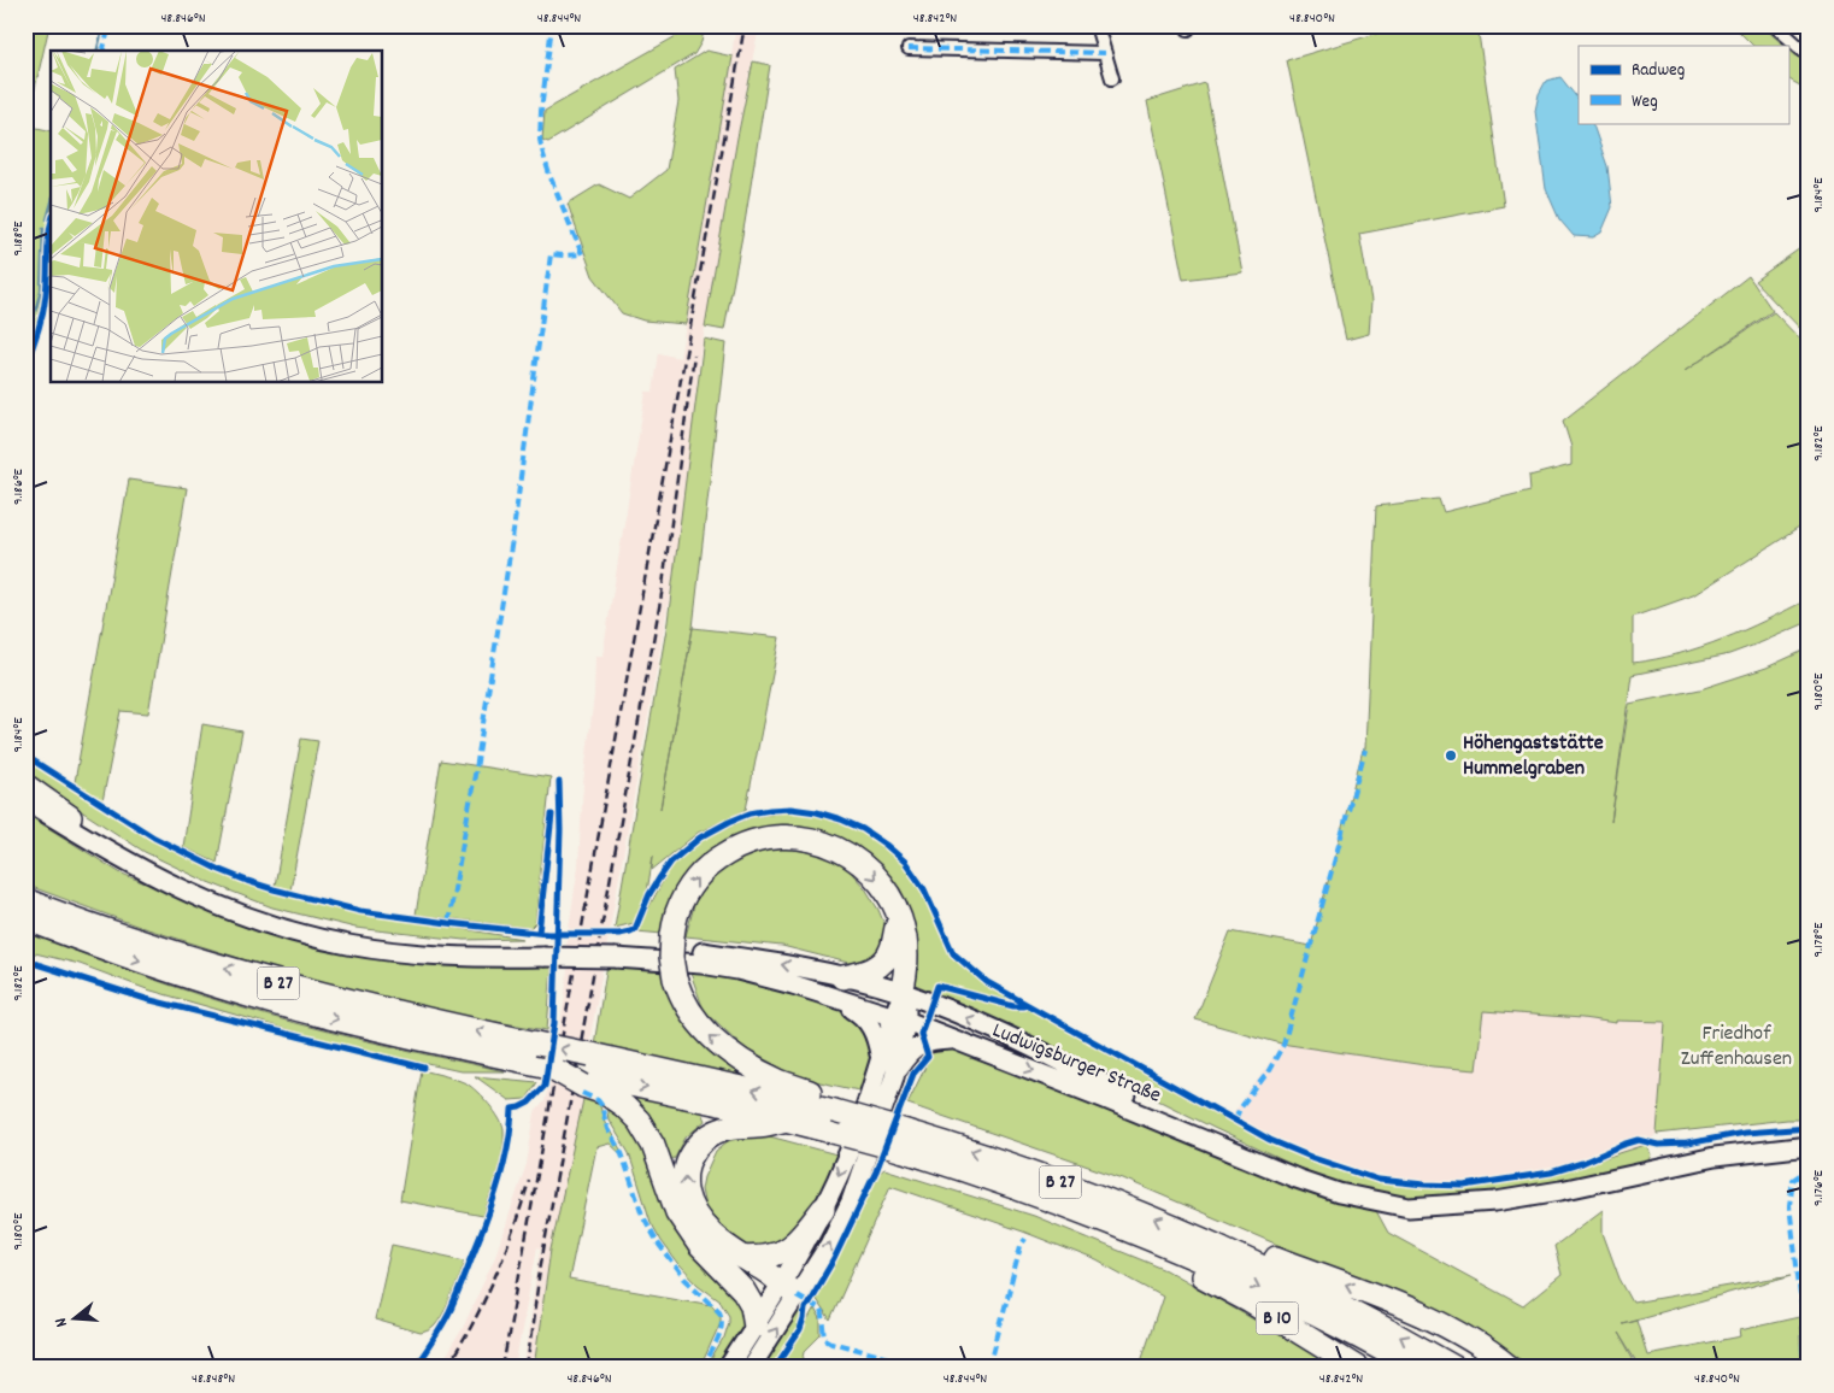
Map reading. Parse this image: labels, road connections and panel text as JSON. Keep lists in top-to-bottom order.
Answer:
{
  "streets": {
    "highway": ["B 27", "B 10"],
    "main road": ["Ludwigsburger Straße"]
  },
  "crossings": [
    ["B 27", "Ludwigsburger Straße"],
    ["B 27", "B 10"]
  ],
  "parks": ["Friedhof Zuffenhausen"],
  "places": ["Höhengaststätte Hummelgraben"],
  "legend": ["Radweg", "Weg"],
  "north": "left",
  "coordinates": [
    "48.846°N",
    "48.844°N",
    "48.842°N",
    "48.840°N",
    "9.184°E",
    "9.188°E",
    "9.182°E",
    "9.186°E",
    "9.180°E",
    "9.178°E",
    "9.176°E",
    "48.848°N"
  ]
}
